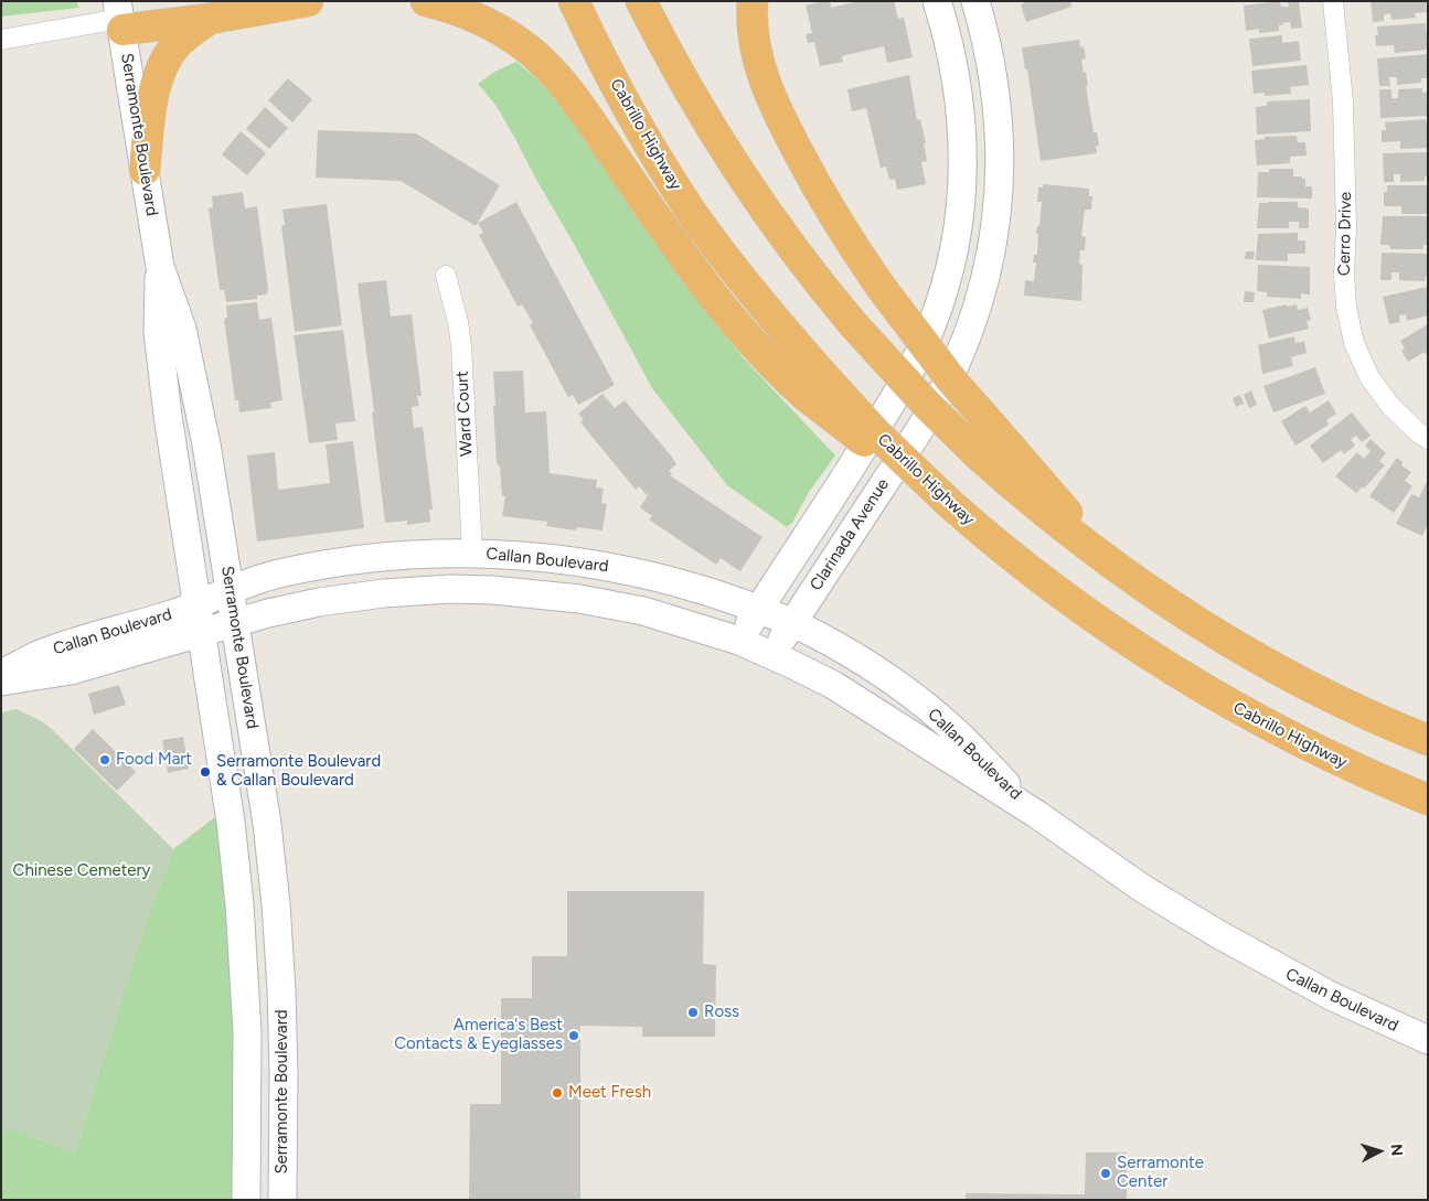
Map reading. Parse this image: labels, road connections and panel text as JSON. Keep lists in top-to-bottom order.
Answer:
{
  "streets": {
    "highway": ["Cabrillo Highway"],
    "main road": ["Serramonte Boulevard", "Clarinada Avenue", "Callan Boulevard"],
    "street": ["Cerro Drive", "Ward Court"]
  },
  "crossings": [
    ["Serramonte Boulevard", "Callan Boulevard"],
    ["Ward Court", "Callan Boulevard"],
    ["Clarinada Avenue", "Callan Boulevard"]
  ],
  "parks": ["Chinese Cemetery"],
  "places": [
    "Food Mart",
    "Serramonte Boulevard & Callan Boulevard",
    "Ross",
    "America's Best Contacts & Eyeglasses",
    "Meet Fresh",
    "Serramonte Center"
  ],
  "north": "right"
}
